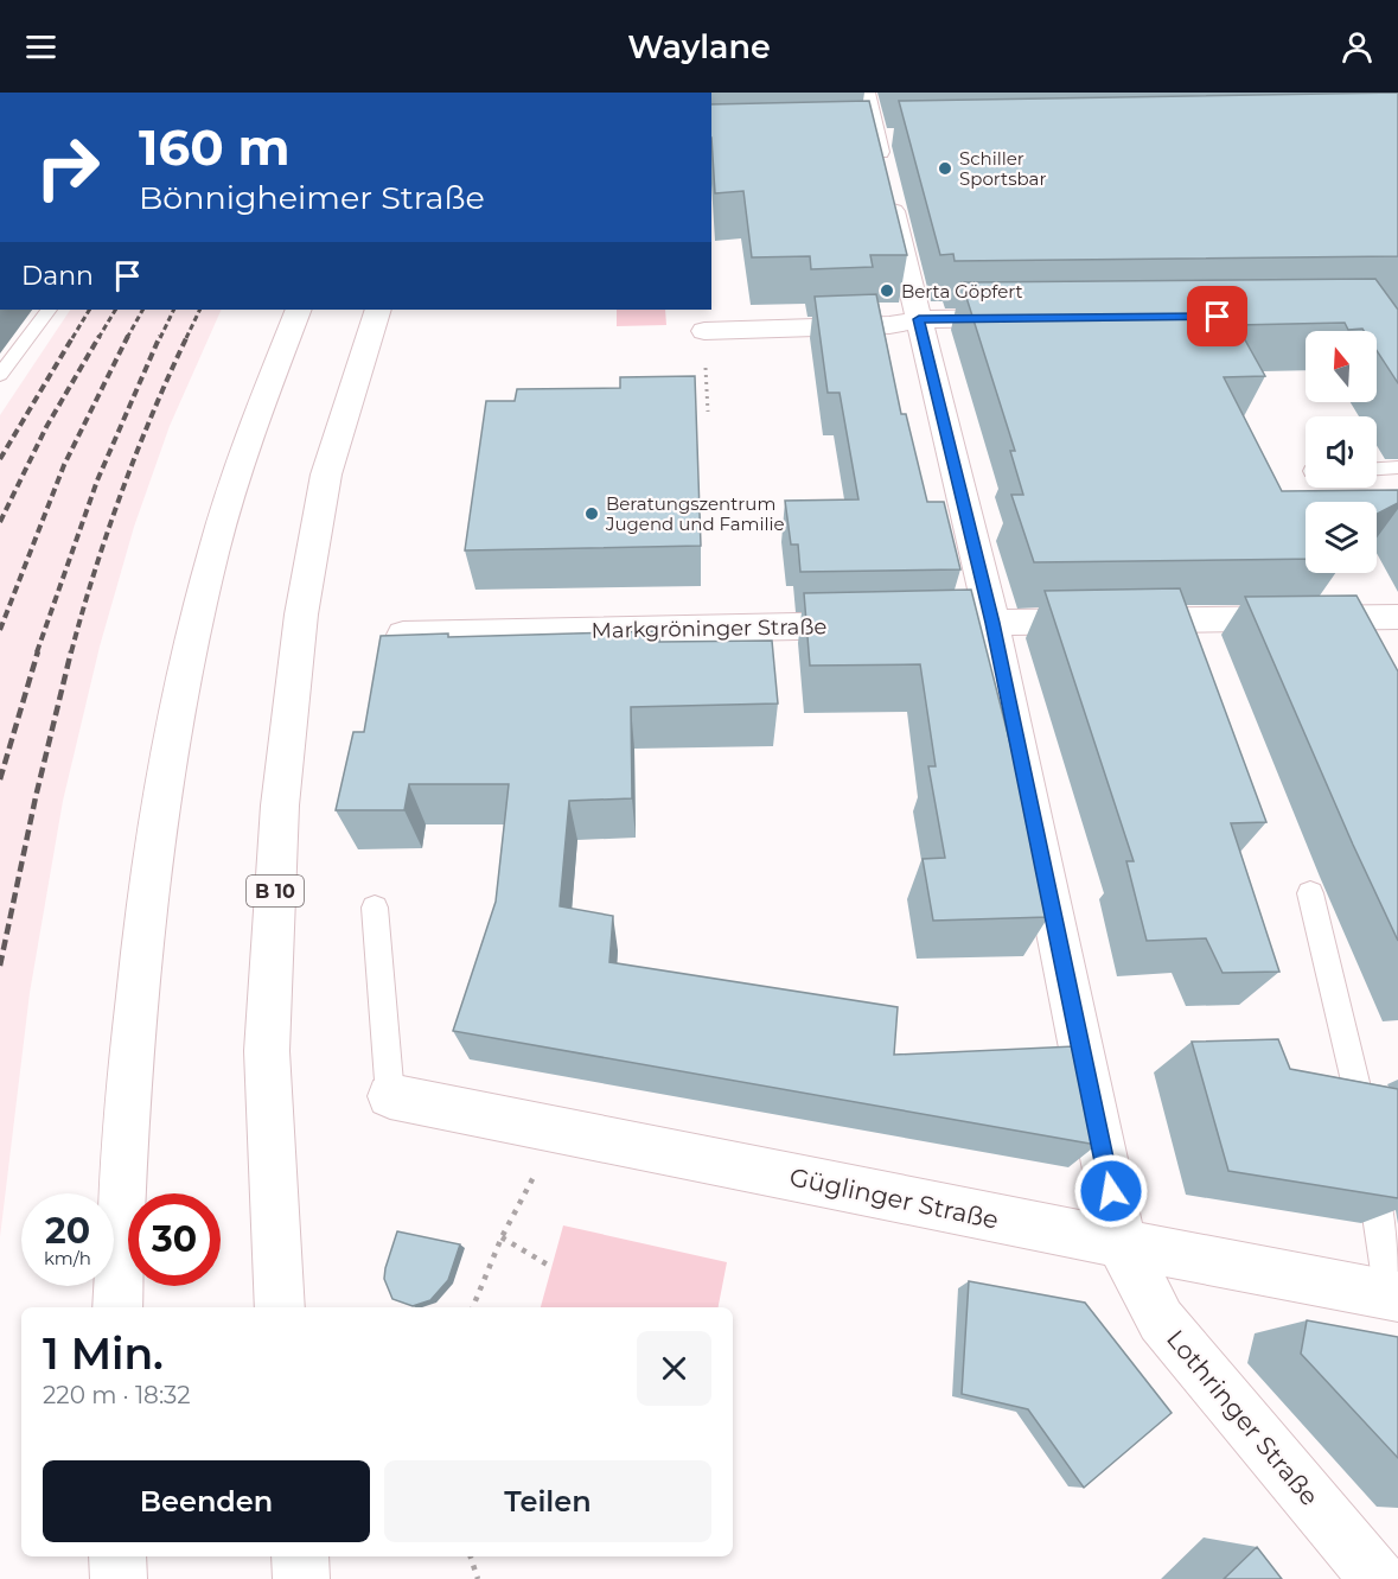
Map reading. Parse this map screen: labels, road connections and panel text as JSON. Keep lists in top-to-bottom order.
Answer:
{
  "streets": {
    "main road": [
      "Markgröninger Straße",
      "B 10",
      "Güglinger Straße",
      "Lothringer Straße"
    ]
  },
  "crossings": [
    ["Güglinger Straße", "Lothringer Straße"]
  ],
  "places": ["Schiller Sportsbar", "Berta Göpfert", "Beratungszentrum Jugend und Familie"],
  "north": "top",
  "page": {
    "header": "Waylane",
    "turn": ["160 m", "Bönnigheimer Straße"],
    "then": "Dann",
    "speed": "20 km/h",
    "limit": "30",
    "heading": ["1 Min.", "220 m · 18:32"],
    "buttons": ["Beenden", "Teilen"]
  }
}
